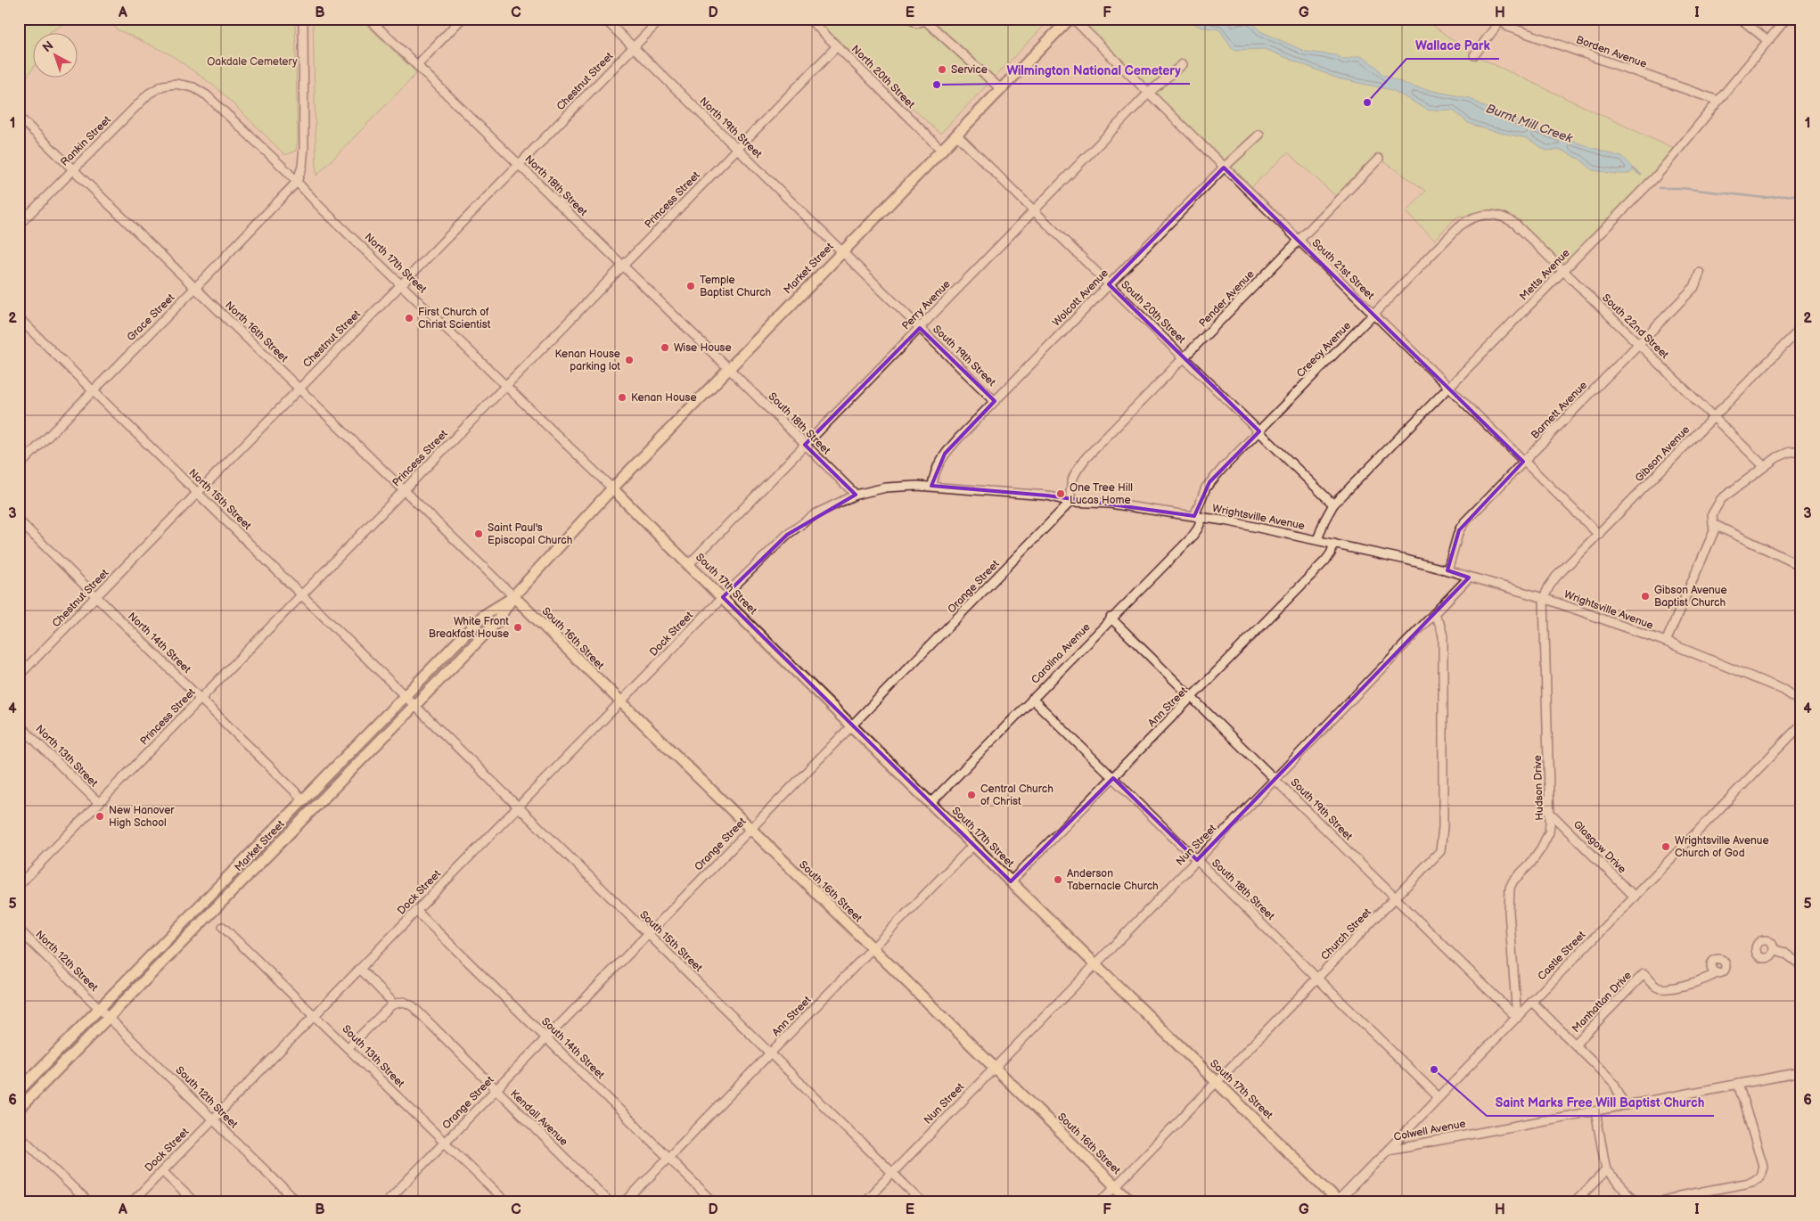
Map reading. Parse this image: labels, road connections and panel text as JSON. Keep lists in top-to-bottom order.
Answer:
{
  "streets": {
    "main road": ["Market Street", "South 17th Street", "South 16th Street"],
    "street": [
      "Borden Avenue",
      "North 20th Street",
      "Chestnut Street",
      "North 19th Street",
      "Rankin Street",
      "North 18th Street",
      "Princess Street",
      "North 17th Street",
      "South 21st Street",
      "Metts Avenue",
      "Wolcott Avenue",
      "Pender Avenue",
      "Perry Avenue",
      "South 20th Street",
      "Grace Street",
      "South 22nd Street",
      "North 16th Street",
      "Creecy Avenue",
      "South 19th Street",
      "Barnett Avenue",
      "South 18th Street",
      "Gibson Avenue",
      "North 15th Street",
      "Wrightsville Avenue",
      "Orange Street",
      "Dock Street",
      "North 14th Street",
      "Carolina Avenue",
      "Ann Street",
      "North 13th Street",
      "Hudson Drive",
      "Nun Street",
      "Glasgow Drive",
      "Church Street",
      "South 15th Street",
      "Castle Street",
      "North 12th Street",
      "Manhattan Drive",
      "South 14th Street",
      "South 13th Street",
      "South 12th Street",
      "Kendall Avenue",
      "Colwell Avenue"
    ]
  },
  "crossings": [
    ["Borden Avenue", "Metts Avenue"],
    ["North 20th Street", "Princess Street"],
    ["North 20th Street", "Market Street"],
    ["Chestnut Street", "North 19th Street"],
    ["Chestnut Street", "North 18th Street"],
    ["Chestnut Street", "North 17th Street"],
    ["Chestnut Street", "North 16th Street"],
    ["Chestnut Street", "North 15th Street"],
    ["Chestnut Street", "North 14th Street"],
    ["North 19th Street", "Princess Street"],
    ["North 19th Street", "Market Street"],
    ["North 19th Street", "South 19th Street"],
    ["Rankin Street", "North 17th Street"],
    ["Rankin Street", "North 16th Street"],
    ["North 18th Street", "Princess Street"],
    ["North 18th Street", "Market Street"],
    ["North 18th Street", "South 18th Street"],
    ["Princess Street", "North 17th Street"],
    ["Princess Street", "North 16th Street"],
    ["Princess Street", "North 15th Street"],
    ["Princess Street", "North 14th Street"],
    ["Princess Street", "North 13th Street"],
    ["North 17th Street", "Market Street"],
    ["North 17th Street", "Grace Street"],
    ["North 17th Street", "South 17th Street"],
    ["Market Street", "South 21st Street"],
    ["Market Street", "South 20th Street"],
    ["Market Street", "North 16th Street"],
    ["Market Street", "South 19th Street"],
    ["Market Street", "South 18th Street"],
    ["Market Street", "North 15th Street"],
    ["Market Street", "South 17th Street"],
    ["Market Street", "South 16th Street"],
    ["Market Street", "North 14th Street"],
    ["Market Street", "South 15th Street"],
    ["Market Street", "North 12th Street"],
    ["Market Street", "South 12th Street"],
    ["South 21st Street", "Metts Avenue"],
    ["South 21st Street", "Wolcott Avenue"],
    ["South 21st Street", "Pender Avenue"],
    ["South 21st Street", "Perry Avenue"],
    ["South 21st Street", "Creecy Avenue"],
    ["South 21st Street", "Barnett Avenue"],
    ["South 21st Street", "Gibson Avenue"],
    ["Metts Avenue", "South 20th Street"],
    ["Metts Avenue", "South 22nd Street"],
    ["Metts Avenue", "Wrightsville Avenue"],
    ["Wolcott Avenue", "South 20th Street"],
    ["Wolcott Avenue", "South 19th Street"],
    ["Wolcott Avenue", "Wrightsville Avenue"],
    ["Pender Avenue", "South 20th Street"],
    ["Pender Avenue", "Wrightsville Avenue"],
    ["Pender Avenue", "Orange Street"],
    ["Perry Avenue", "South 20th Street"],
    ["Perry Avenue", "South 19th Street"],
    ["Perry Avenue", "South 18th Street"],
    ["Perry Avenue", "South 17th Street"],
    ["South 20th Street", "Creecy Avenue"],
    ["Grace Street", "North 16th Street"],
    ["Grace Street", "North 15th Street"],
    ["South 22nd Street", "Creecy Avenue"],
    ["South 22nd Street", "Barnett Avenue"],
    ["South 22nd Street", "Gibson Avenue"],
    ["North 16th Street", "South 16th Street"],
    ["Creecy Avenue", "Wrightsville Avenue"],
    ["Creecy Avenue", "Carolina Avenue"],
    ["South 19th Street", "Carolina Avenue"],
    ["South 19th Street", "Ann Street"],
    ["South 19th Street", "Hudson Drive"],
    ["South 19th Street", "Nun Street"],
    ["South 19th Street", "Church Street"],
    ["South 19th Street", "Castle Street"],
    ["Barnett Avenue", "Wrightsville Avenue"],
    ["South 18th Street", "Wrightsville Avenue"],
    ["South 18th Street", "Carolina Avenue"],
    ["South 18th Street", "Ann Street"],
    ["South 18th Street", "Nun Street"],
    ["South 18th Street", "Church Street"],
    ["South 18th Street", "Castle Street"],
    ["Gibson Avenue", "Wrightsville Avenue"],
    ["Gibson Avenue", "Hudson Drive"],
    ["North 15th Street", "South 15th Street"],
    ["Wrightsville Avenue", "South 17th Street"],
    ["Wrightsville Avenue", "Orange Street"],
    ["Wrightsville Avenue", "Dock Street"],
    ["Wrightsville Avenue", "Carolina Avenue"],
    ["Wrightsville Avenue", "Ann Street"],
    ["Wrightsville Avenue", "Hudson Drive"],
    ["Wrightsville Avenue", "Nun Street"],
    ["South 17th Street", "Orange Street"],
    ["South 17th Street", "Dock Street"],
    ["South 17th Street", "Carolina Avenue"],
    ["South 17th Street", "Ann Street"],
    ["South 17th Street", "Nun Street"],
    ["South 17th Street", "Church Street"],
    ["South 17th Street", "Castle Street"],
    ["Orange Street", "South 16th Street"],
    ["Orange Street", "South 15th Street"],
    ["Orange Street", "South 14th Street"],
    ["Orange Street", "South 13th Street"],
    ["Orange Street", "Kendall Avenue"],
    ["Dock Street", "South 16th Street"],
    ["Dock Street", "South 15th Street"],
    ["Dock Street", "South 14th Street"],
    ["Dock Street", "South 13th Street"],
    ["Dock Street", "South 12th Street"],
    ["South 16th Street", "Ann Street"],
    ["South 16th Street", "Nun Street"],
    ["South 16th Street", "Church Street"],
    ["Ann Street", "South 15th Street"],
    ["Ann Street", "South 14th Street"],
    ["Hudson Drive", "Glasgow Drive"],
    ["Hudson Drive", "Castle Street"],
    ["Nun Street", "Church Street"],
    ["Nun Street", "South 15th Street"],
    ["Glasgow Drive", "Castle Street"],
    ["Castle Street", "Colwell Avenue"],
    ["North 12th Street", "South 12th Street"]
  ],
  "water": ["Burnt Mill Creek"],
  "parks": ["Oakdale Cemetery"],
  "places": [
    "Service",
    "Wilmington National Cemetery",
    "Wallace Park",
    "Temple Baptist Church",
    "First Church of Christ Scientist",
    "Wise House",
    "Kenan House parking lot",
    "Kenan House",
    "One Tree Hill Lucas Home",
    "Saint Paul's Episcopal Church",
    "Gibson Avenue Baptist Church",
    "White Front Breakfast House",
    "Central Church of Christ",
    "New Hanover High School",
    "Wrightsville Avenue Church of God",
    "Anderson Tabernacle Church",
    "Saint Marks Free Will Baptist Church"
  ],
  "north": "top left",
  "grid": {
    "columns": [
      "A",
      "B",
      "C",
      "D",
      "E",
      "F",
      "G",
      "H",
      "I"
    ],
    "rows": [
      "1",
      "2",
      "3",
      "4",
      "5",
      "6"
    ]
  }
}
